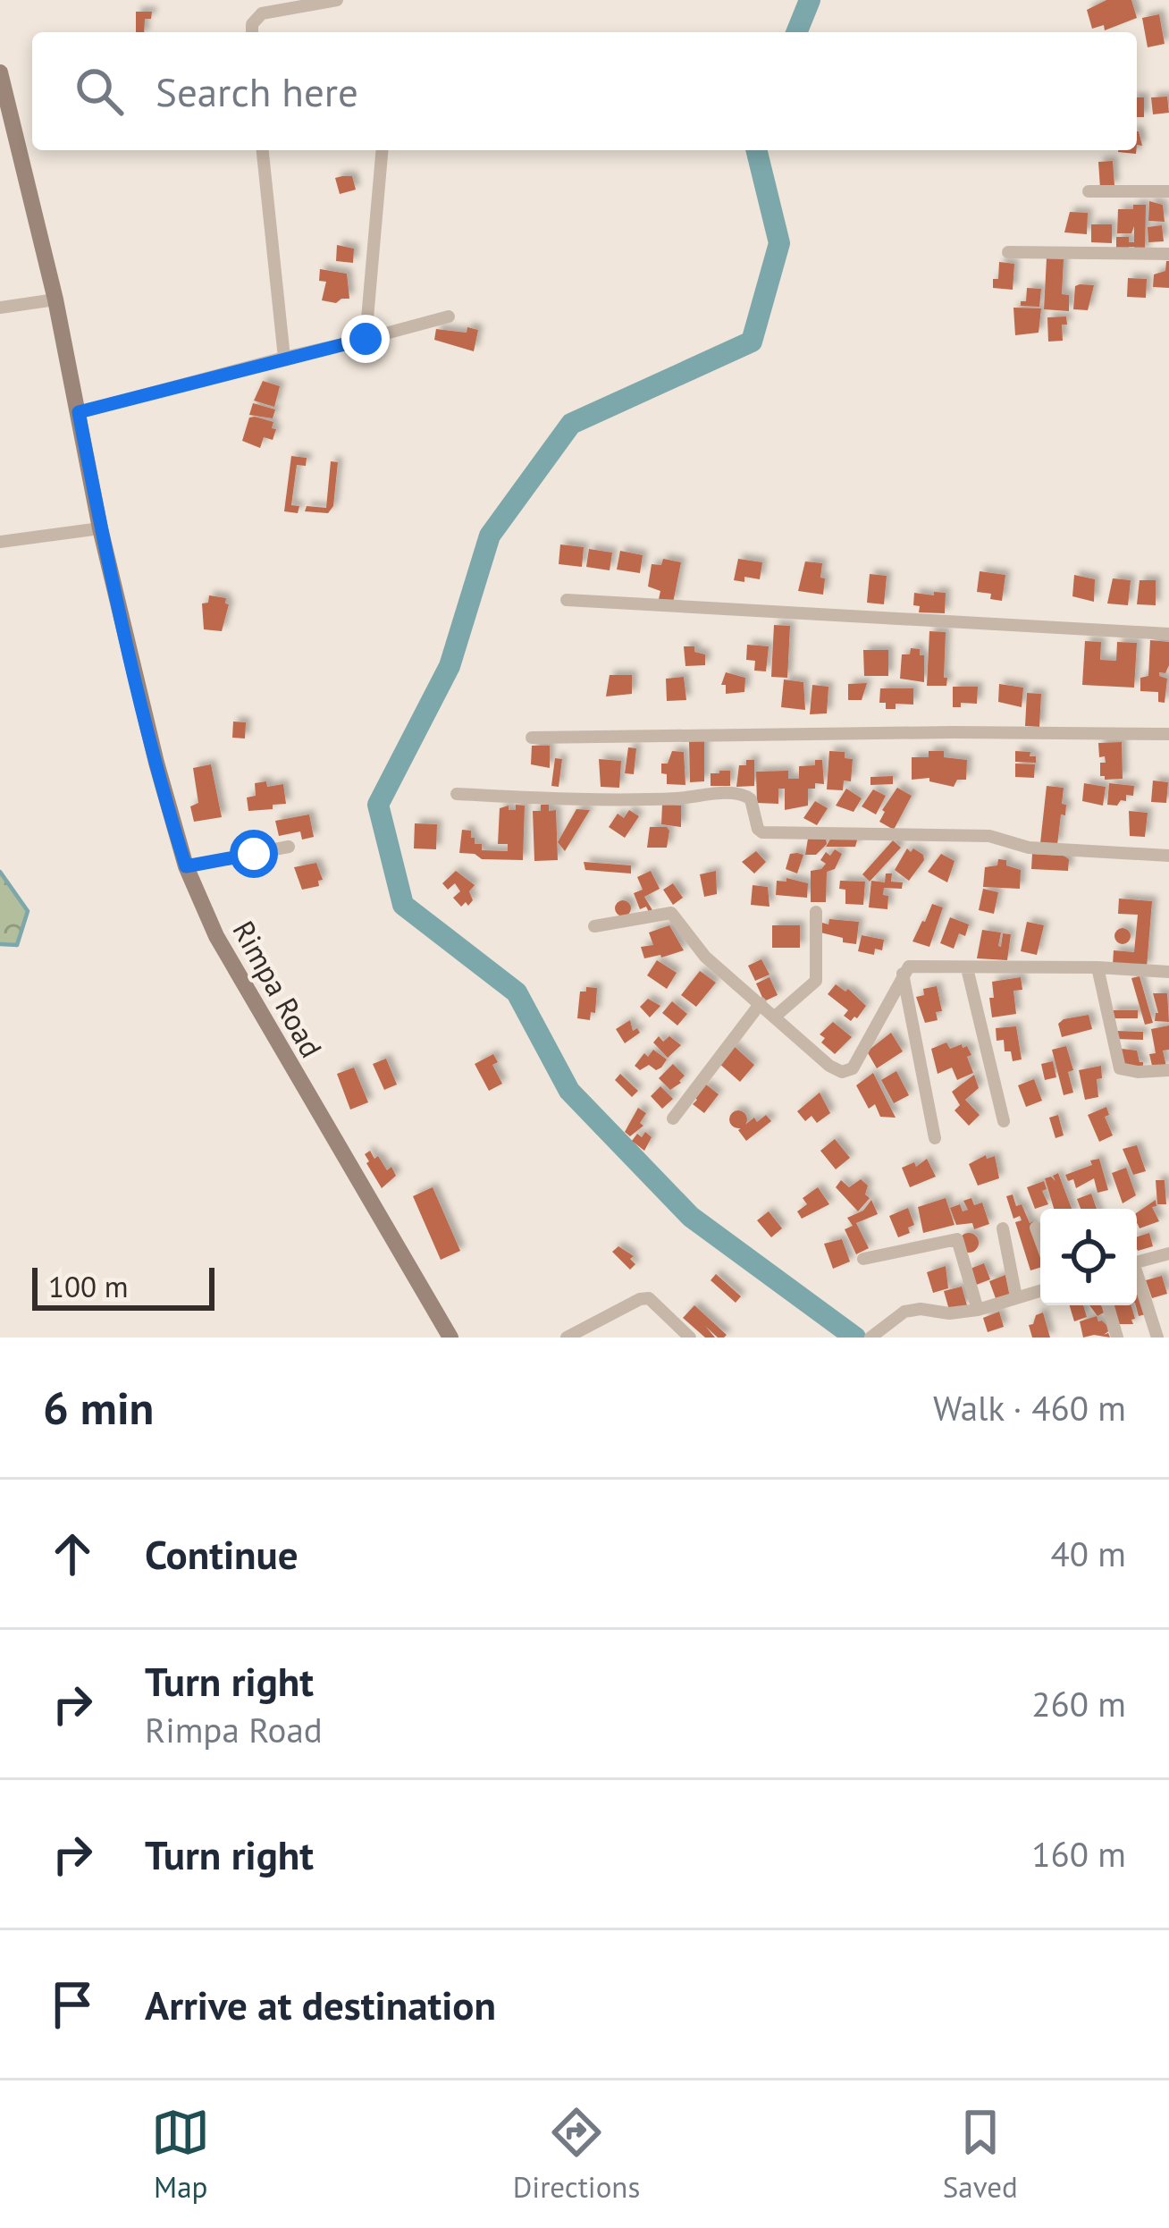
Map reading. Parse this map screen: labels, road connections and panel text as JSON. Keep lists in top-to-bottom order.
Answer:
{
  "streets": {
    "street": ["Rimpa Road"]
  },
  "scale_bar": "100 m",
  "page": {
    "search": "Search here",
    "scale": "100 m",
    "heading": ["6 min", "Walk · 460 m"],
    "list": [
      ["Continue", "40 m"],
      ["Turn right", "Rimpa Road", "260 m"],
      ["Turn right", "160 m"],
      "Arrive at destination"
    ],
    "nav": ["Map", "Directions", "Saved"]
  }
}
